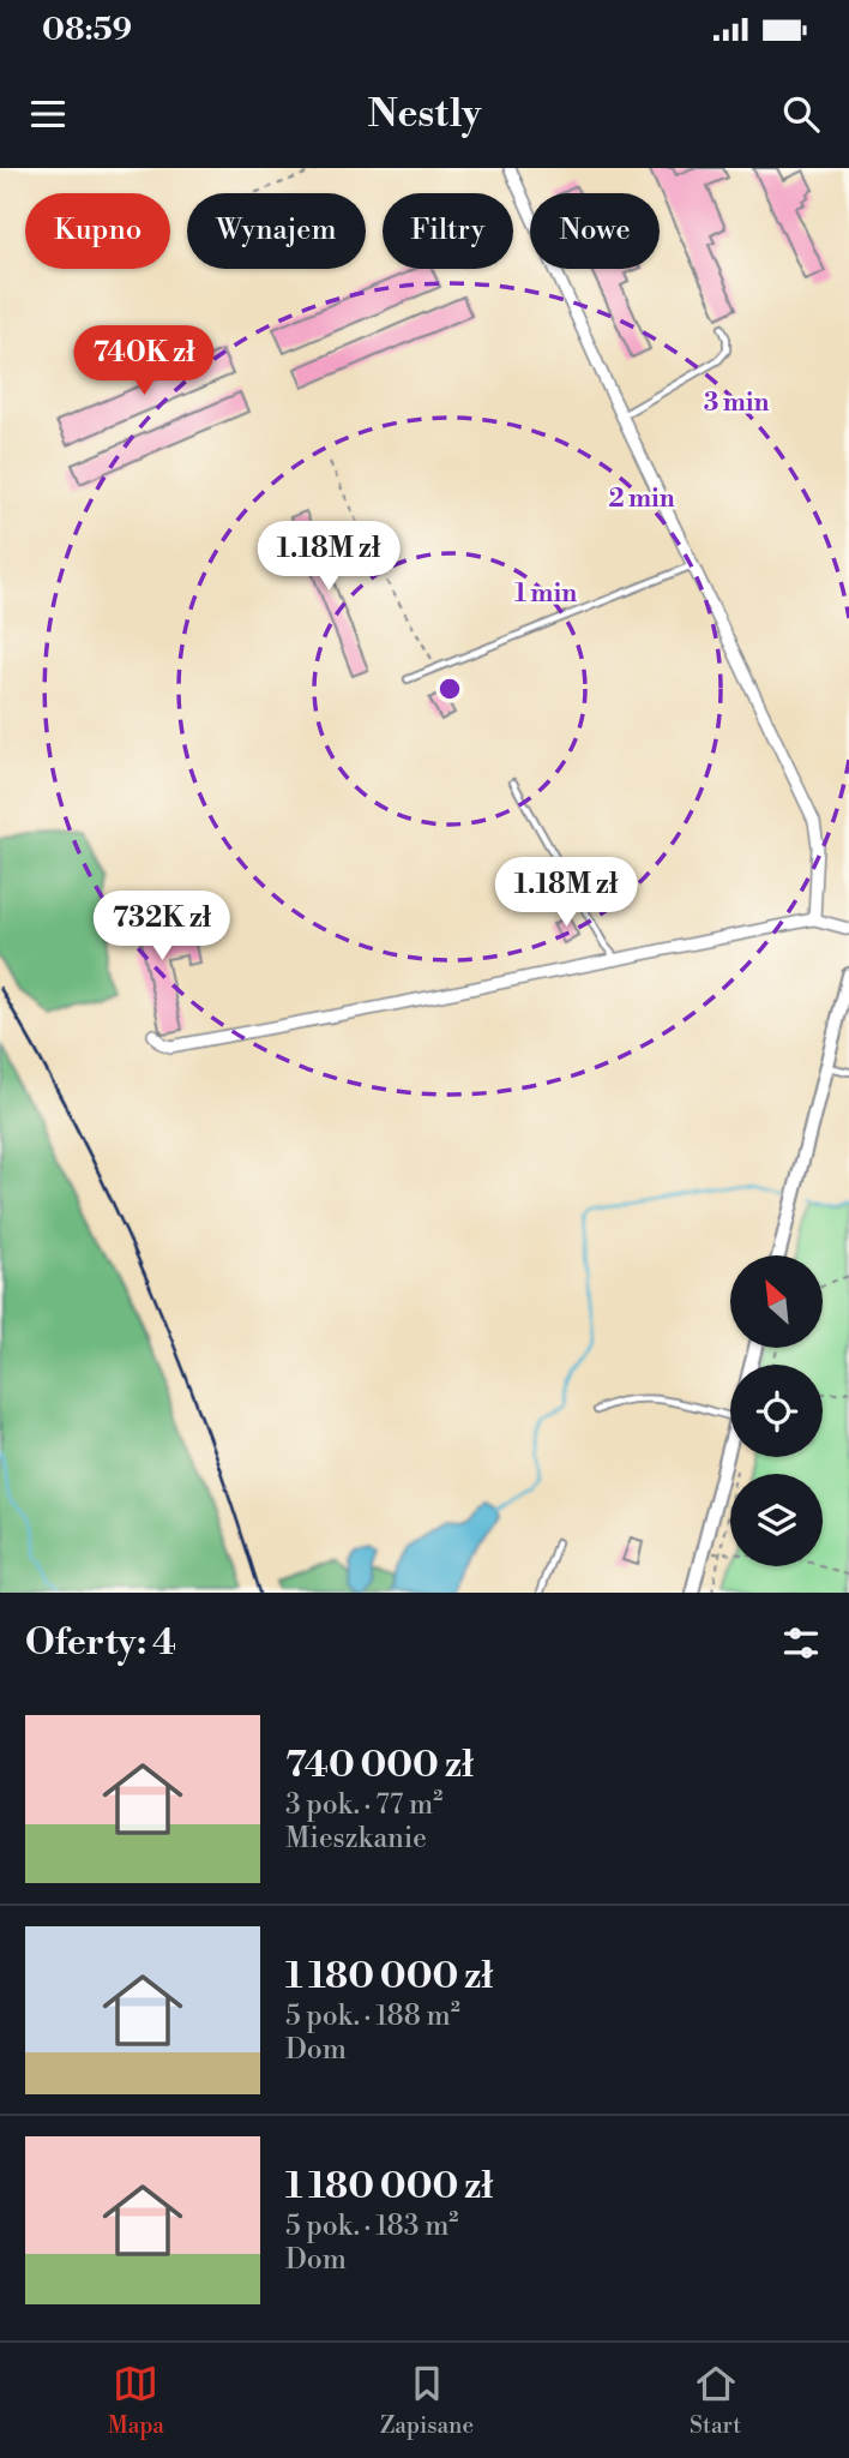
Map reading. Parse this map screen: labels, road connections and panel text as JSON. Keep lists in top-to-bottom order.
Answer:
{
  "north": "top left",
  "page": {
    "status": "08:59",
    "header": "Nestly",
    "chip": [
      "Kupno",
      "Wynajem",
      "Filtry",
      "Nowe"
    ],
    "price": [
      "740K zł",
      "1.18M zł",
      "1.18M zł",
      "732K zł"
    ],
    "heading": "Oferty: 4",
    "list": [
      {
        "name": "740 000 zł",
        "note": "3 pok. · 77 m² · Mieszkanie"
      },
      {
        "name": "1 180 000 zł",
        "note": "5 pok. · 188 m² · Dom"
      },
      {
        "name": "1 180 000 zł",
        "note": "5 pok. · 183 m² · Dom"
      }
    ],
    "tabs": ["Mapa", "Zapisane", "Start"]
  },
  "rings": ["3 min", "2 min", "1 min"]
}
